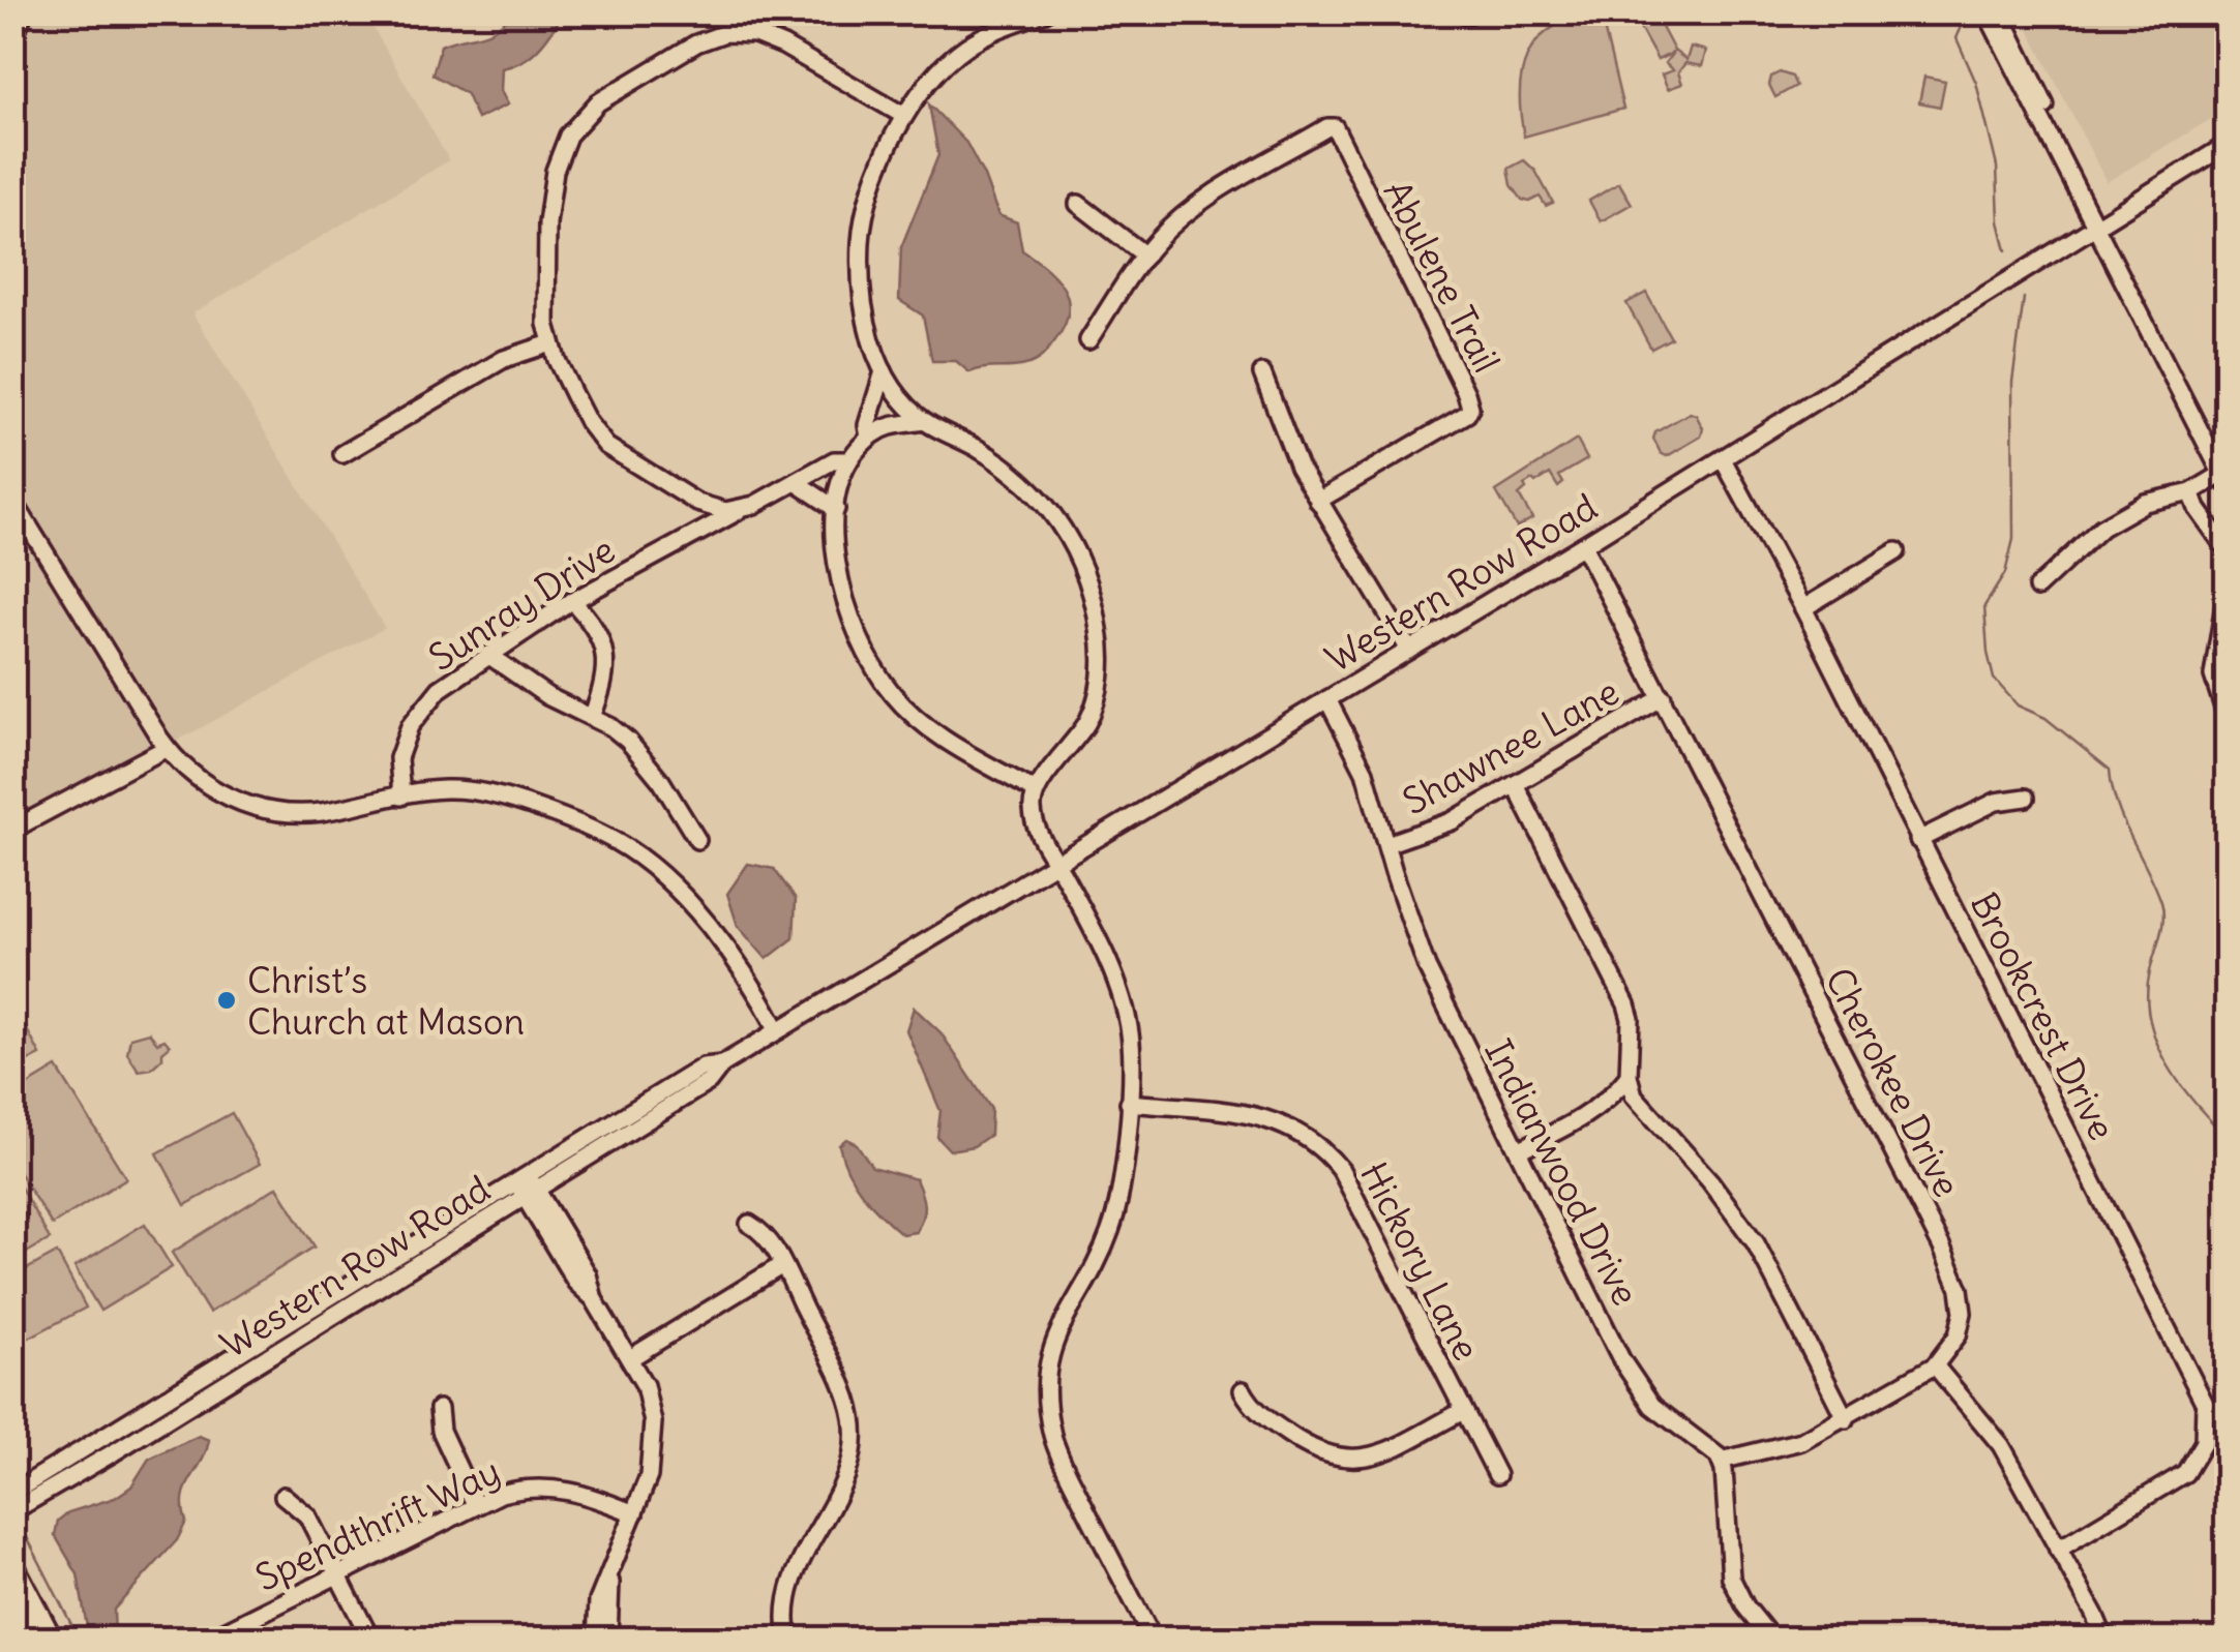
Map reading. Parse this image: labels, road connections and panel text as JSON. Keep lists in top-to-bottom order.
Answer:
{
  "streets": {
    "street": [
      "Abulene Trail",
      "Western Row Road",
      "Sunray Drive",
      "Shawnee Lane",
      "Brookcrest Drive",
      "Cherokee Drive",
      "Indianwood Drive",
      "Hickory Lane",
      "Spendthrift Way"
    ]
  },
  "crossings": [
    ["Western Row Road", "Brookcrest Drive"],
    ["Western Row Road", "Cherokee Drive"],
    ["Western Row Road", "Indianwood Drive"],
    ["Shawnee Lane", "Cherokee Drive"],
    ["Shawnee Lane", "Indianwood Drive"]
  ],
  "places": ["Christ’s Church at Mason"]
}
